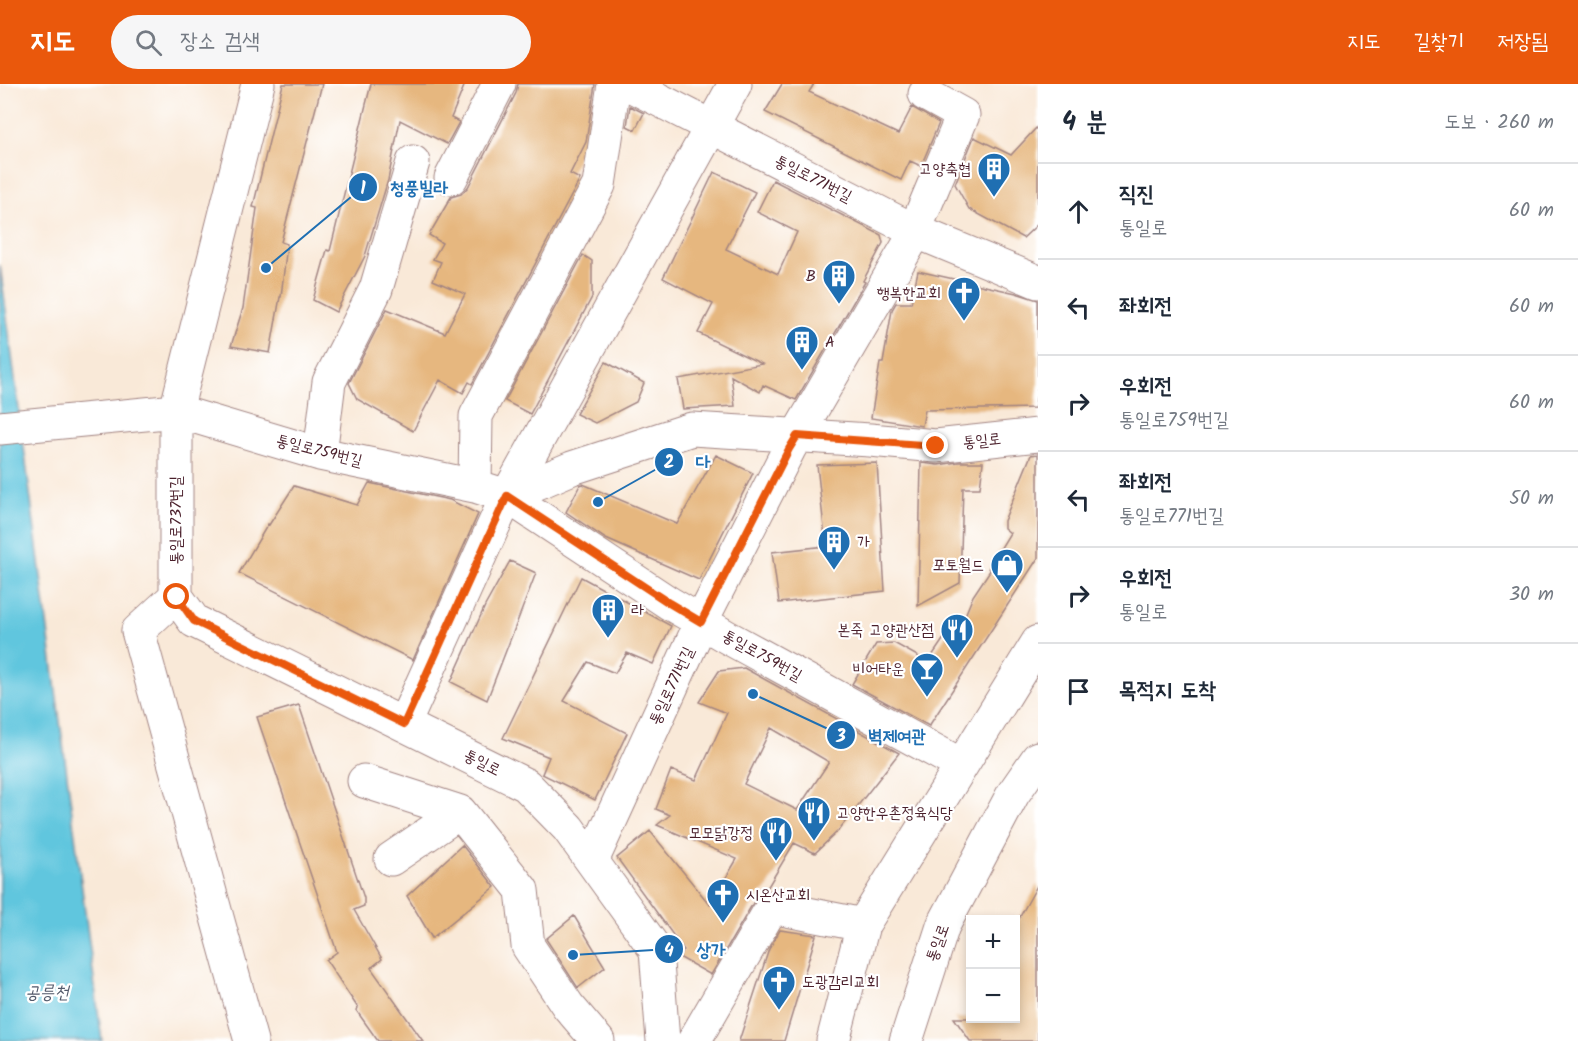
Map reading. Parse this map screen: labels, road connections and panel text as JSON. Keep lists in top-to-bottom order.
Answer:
{
  "streets": {
    "street": [
      "통일로771번길",
      "통일로",
      "통일로759번길",
      "통일로737번길"
    ]
  },
  "crossings": [
    ["통일로771번길", "통일로"],
    ["통일로771번길", "통일로759번길"],
    ["통일로", "통일로759번길"],
    ["통일로", "통일로737번길"],
    ["통일로759번길", "통일로737번길"]
  ],
  "water": ["공릉천"],
  "places": {
    "building": [
      "고양축협",
      "B",
      "A",
      "가",
      "라"
    ],
    "other": [
      "청풍빌라",
      "다",
      "벽제여관",
      "상가"
    ],
    "church": ["행복한교회", "시온산교회", "도광감리교회"],
    "shop": ["포토월드"],
    "restaurant": ["본죽 고양관산점", "고양한우촌정육식당", "모모닭강정"],
    "bar": ["비어타운"]
  },
  "page": {
    "header": "지도",
    "search": "장소 검색",
    "nav": ["지도", "길찾기", "저장됨"],
    "heading": ["4 분", "도보 · 260 m"],
    "list": [
      ["직진", "통일로", "60 m"],
      ["좌회전", "60 m"],
      ["우회전", "통일로759번길", "60 m"],
      ["좌회전", "통일로771번길", "50 m"],
      ["우회전", "통일로", "30 m"],
      "목적지 도착"
    ],
    "map_buttons": ["+", "−"]
  }
}
